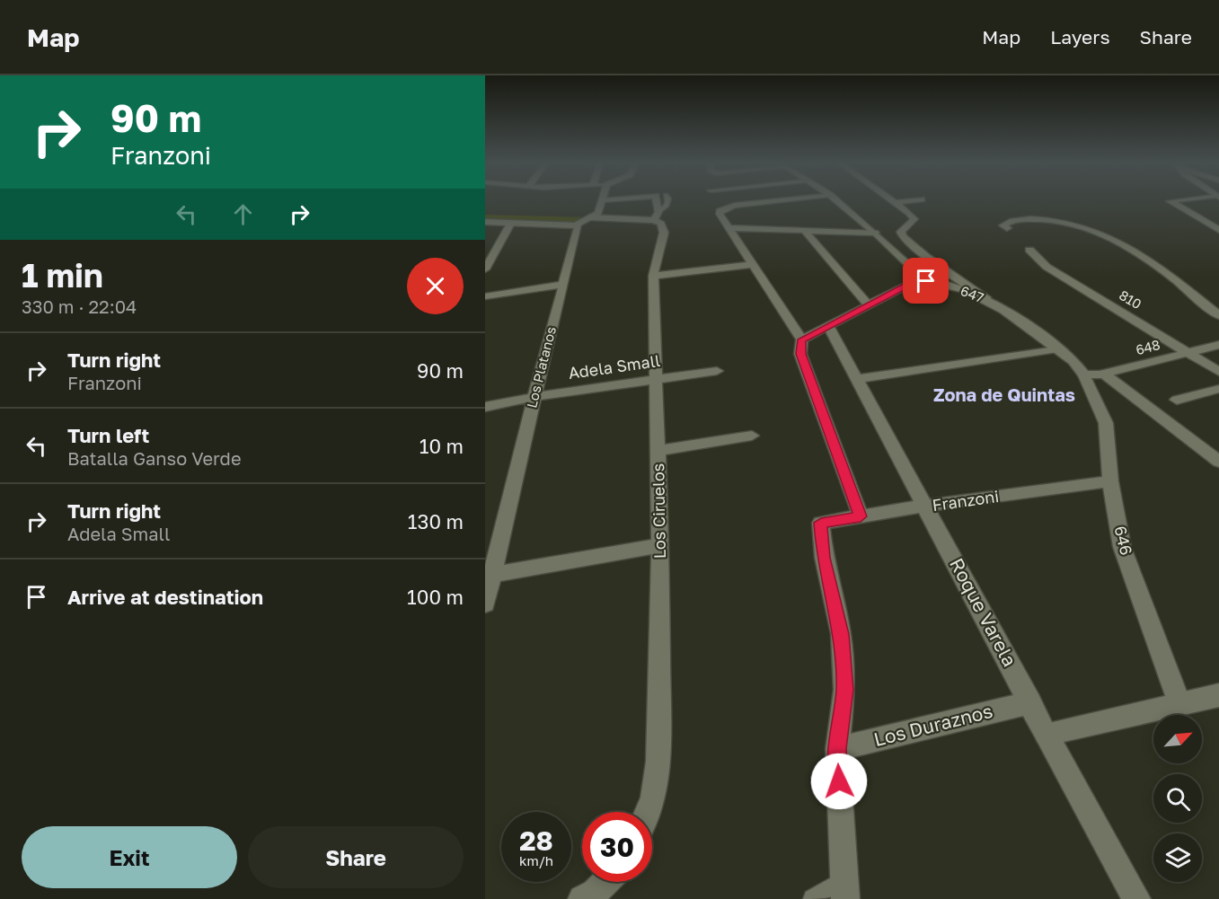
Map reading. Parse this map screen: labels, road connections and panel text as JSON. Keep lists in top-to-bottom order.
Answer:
{
  "streets": {
    "street": [
      "647",
      "810",
      "648",
      "Los Platanos",
      "Adela Small",
      "Franzoni",
      "Los Ciruelos",
      "646",
      "Roque Varela",
      "Los Duraznos"
    ]
  },
  "crossings": [
    ["647", "648"],
    ["647", "646"],
    ["810", "648"],
    ["648", "646"],
    ["Los Platanos", "Adela Small"],
    ["Adela Small", "Los Ciruelos"],
    ["Franzoni", "646"],
    ["Franzoni", "Roque Varela"],
    ["Franzoni", "Los Duraznos"],
    ["Roque Varela", "Los Duraznos"]
  ],
  "districts": ["Zona de Quintas"],
  "north": "top right",
  "page": {
    "header": "Map",
    "nav": ["Map", "Layers", "Share"],
    "turn": ["90 m", "Franzoni"],
    "heading": ["1 min", "330 m · 22:04"],
    "list": [
      {
        "name": "Turn right",
        "note": "Franzoni",
        "value": "90 m"
      },
      {
        "name": "Turn left",
        "note": "Batalla Ganso Verde",
        "value": "10 m"
      },
      {
        "name": "Turn right",
        "note": "Adela Small",
        "value": "130 m"
      },
      {
        "name": "Arrive at destination",
        "value": "100 m"
      }
    ],
    "speed": "28 km/h",
    "limit": "30",
    "buttons": ["Exit", "Share"]
  }
}
